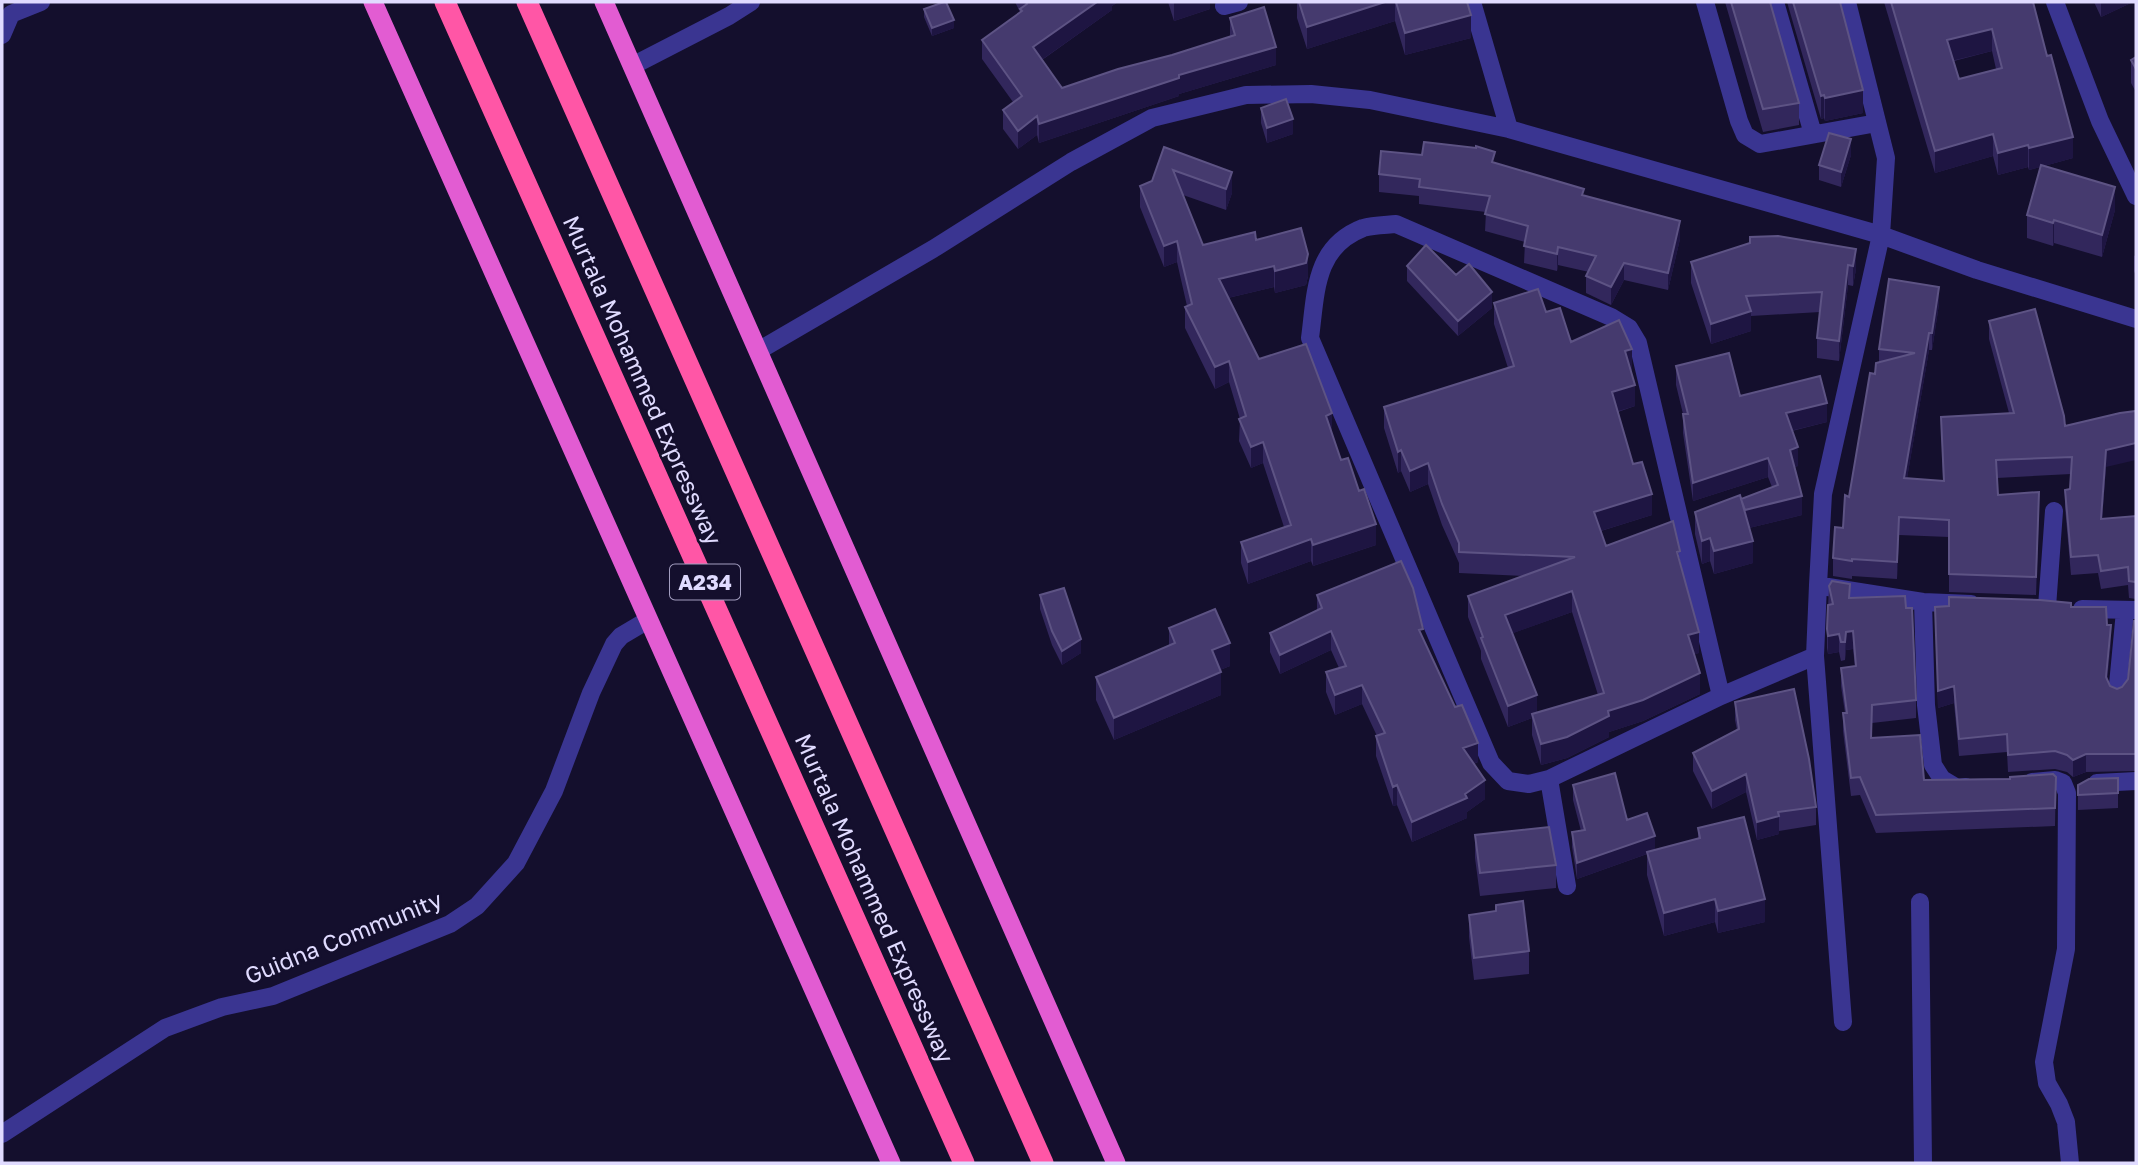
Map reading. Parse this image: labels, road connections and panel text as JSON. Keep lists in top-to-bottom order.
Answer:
{
  "streets": {
    "highway": ["Murtala Mohammed Expressway", "A234"],
    "street": ["Guidna Community"]
  }
}
